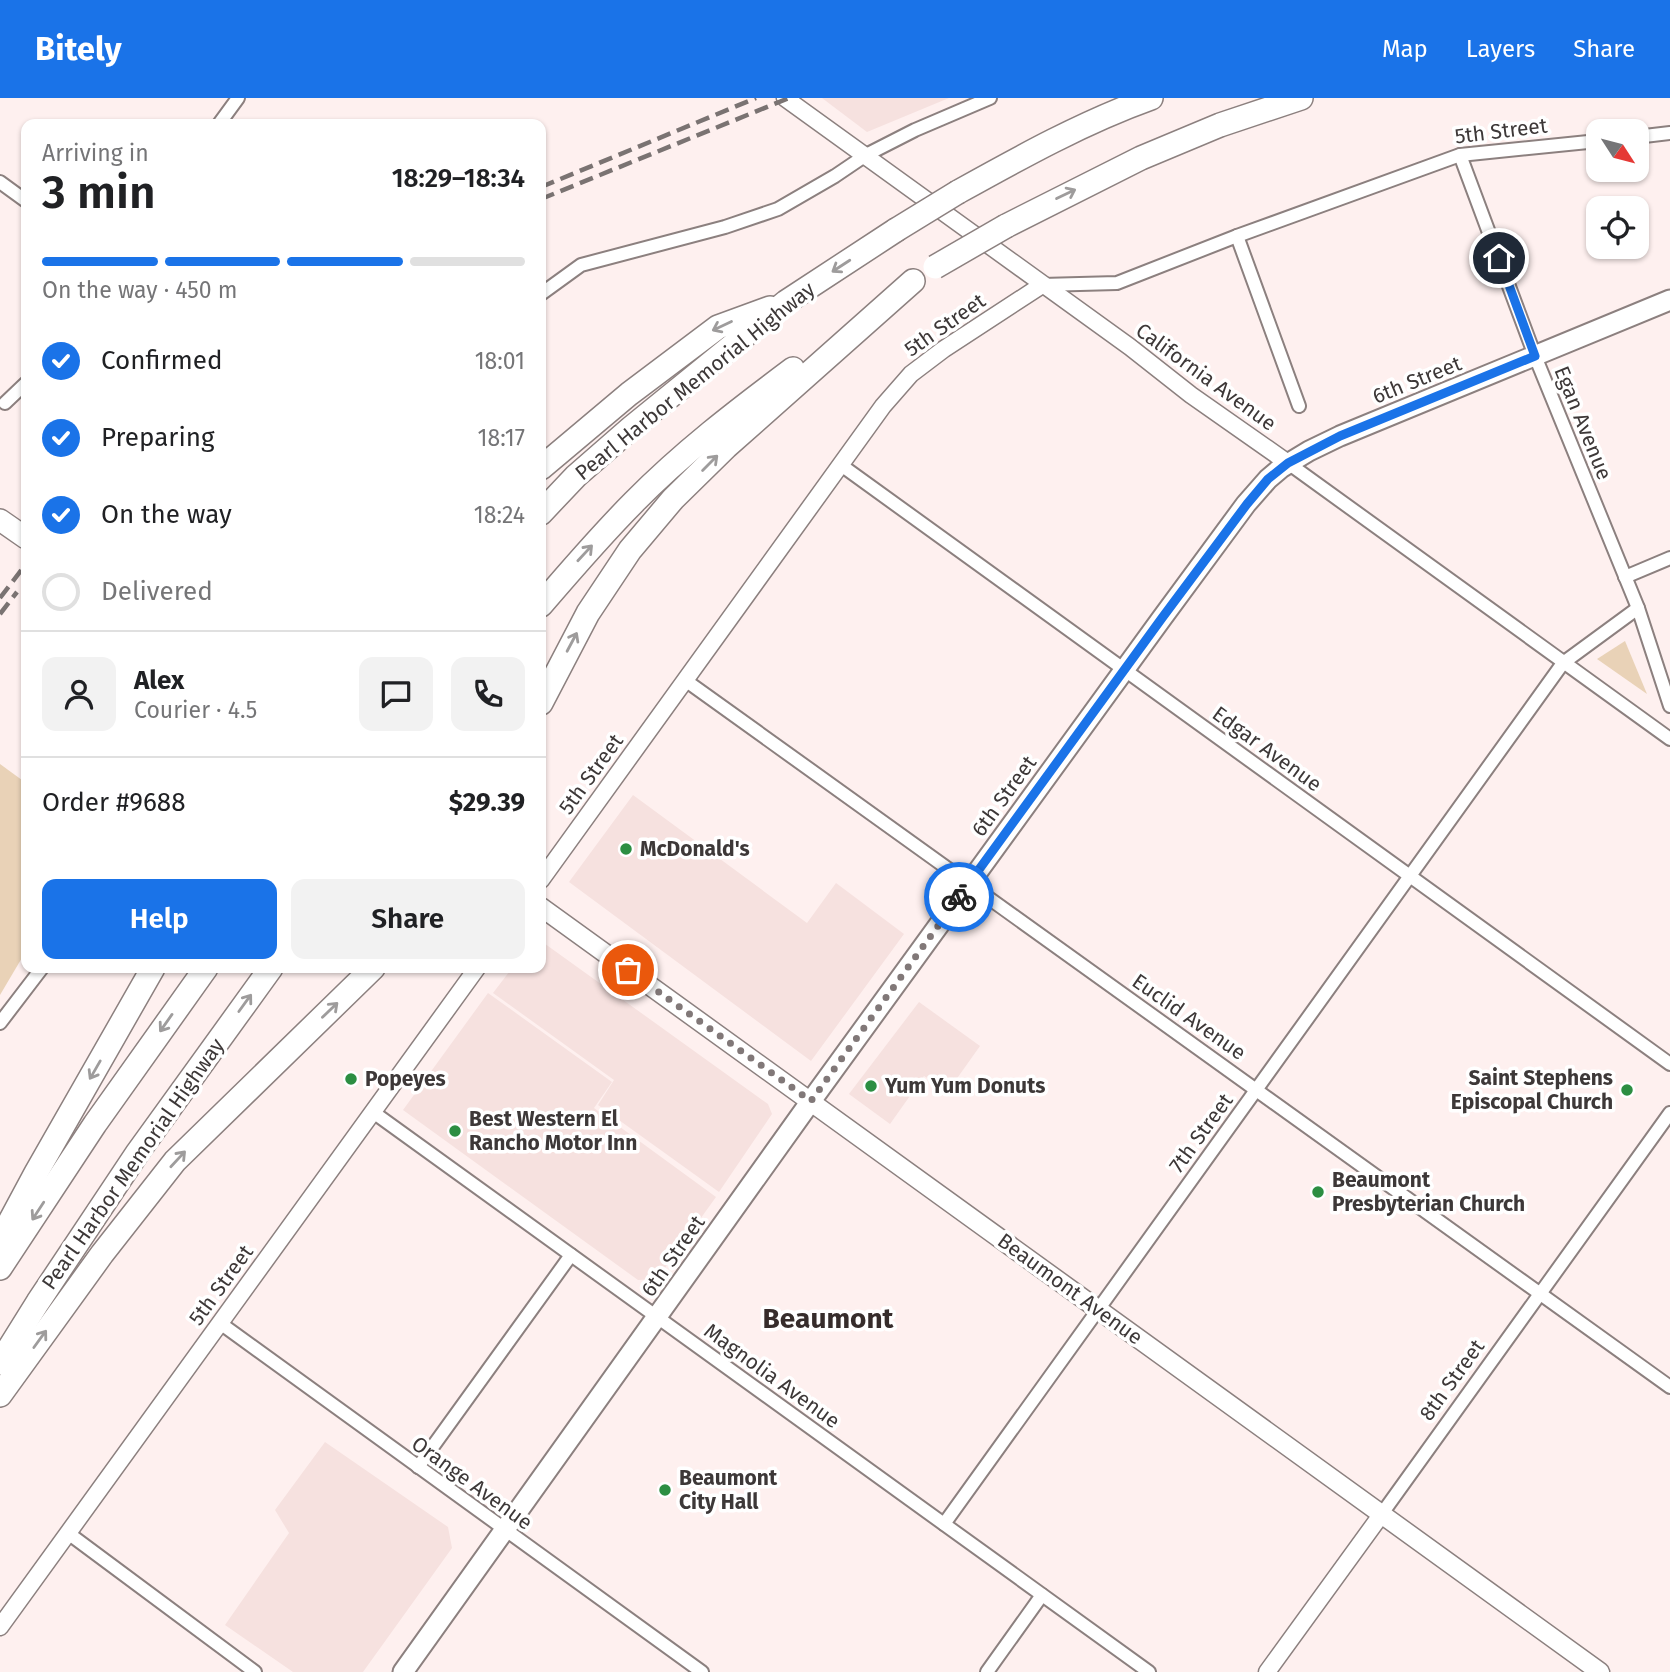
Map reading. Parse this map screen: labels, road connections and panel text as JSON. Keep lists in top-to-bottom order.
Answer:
{
  "streets": {
    "highway": ["Pearl Harbor Memorial Highway"],
    "main road": ["6th Street", "Beaumont Avenue"],
    "street": [
      "5th Street",
      "California Avenue",
      "Egan Avenue",
      "Edgar Avenue",
      "Euclid Avenue",
      "7th Street",
      "Magnolia Avenue",
      "8th Street",
      "Orange Avenue"
    ]
  },
  "crossings": [
    ["5th Street", "California Avenue"],
    ["5th Street", "Egan Avenue"],
    ["5th Street", "Edgar Avenue"],
    ["5th Street", "Euclid Avenue"],
    ["5th Street", "Magnolia Avenue"],
    ["5th Street", "Orange Avenue"],
    ["California Avenue", "6th Street"],
    ["California Avenue", "7th Street"],
    ["6th Street", "Egan Avenue"],
    ["6th Street", "Edgar Avenue"],
    ["6th Street", "Euclid Avenue"],
    ["6th Street", "Beaumont Avenue"],
    ["6th Street", "Magnolia Avenue"],
    ["6th Street", "Orange Avenue"],
    ["Egan Avenue", "7th Street"],
    ["Edgar Avenue", "7th Street"],
    ["Euclid Avenue", "7th Street"],
    ["Euclid Avenue", "8th Street"],
    ["7th Street", "Beaumont Avenue"],
    ["7th Street", "Magnolia Avenue"],
    ["Beaumont Avenue", "8th Street"]
  ],
  "districts": ["Beaumont"],
  "places": [
    "McDonald's",
    "Popeyes",
    "Yum Yum Donuts",
    "Saint Stephens Episcopal Church",
    "Best Western El Rancho Motor Inn",
    "Beaumont Presbyterian Church",
    "Beaumont City Hall"
  ],
  "north": "bottom right",
  "page": {
    "header": "Bitely",
    "nav": ["Map", "Layers", "Share"],
    "heading": ["3 min", "Arriving in", "18:29–18:34"],
    "panel": [
      "Alex",
      "Courier · 4.5",
      "Order #9688",
      "$29.39"
    ],
    "bar": "On the way · 450 m",
    "list": [
      ["Confirmed", "18:01"],
      ["Preparing", "18:17"],
      ["On the way", "18:24"],
      "Delivered"
    ],
    "buttons": ["Help", "Share"]
  }
}
